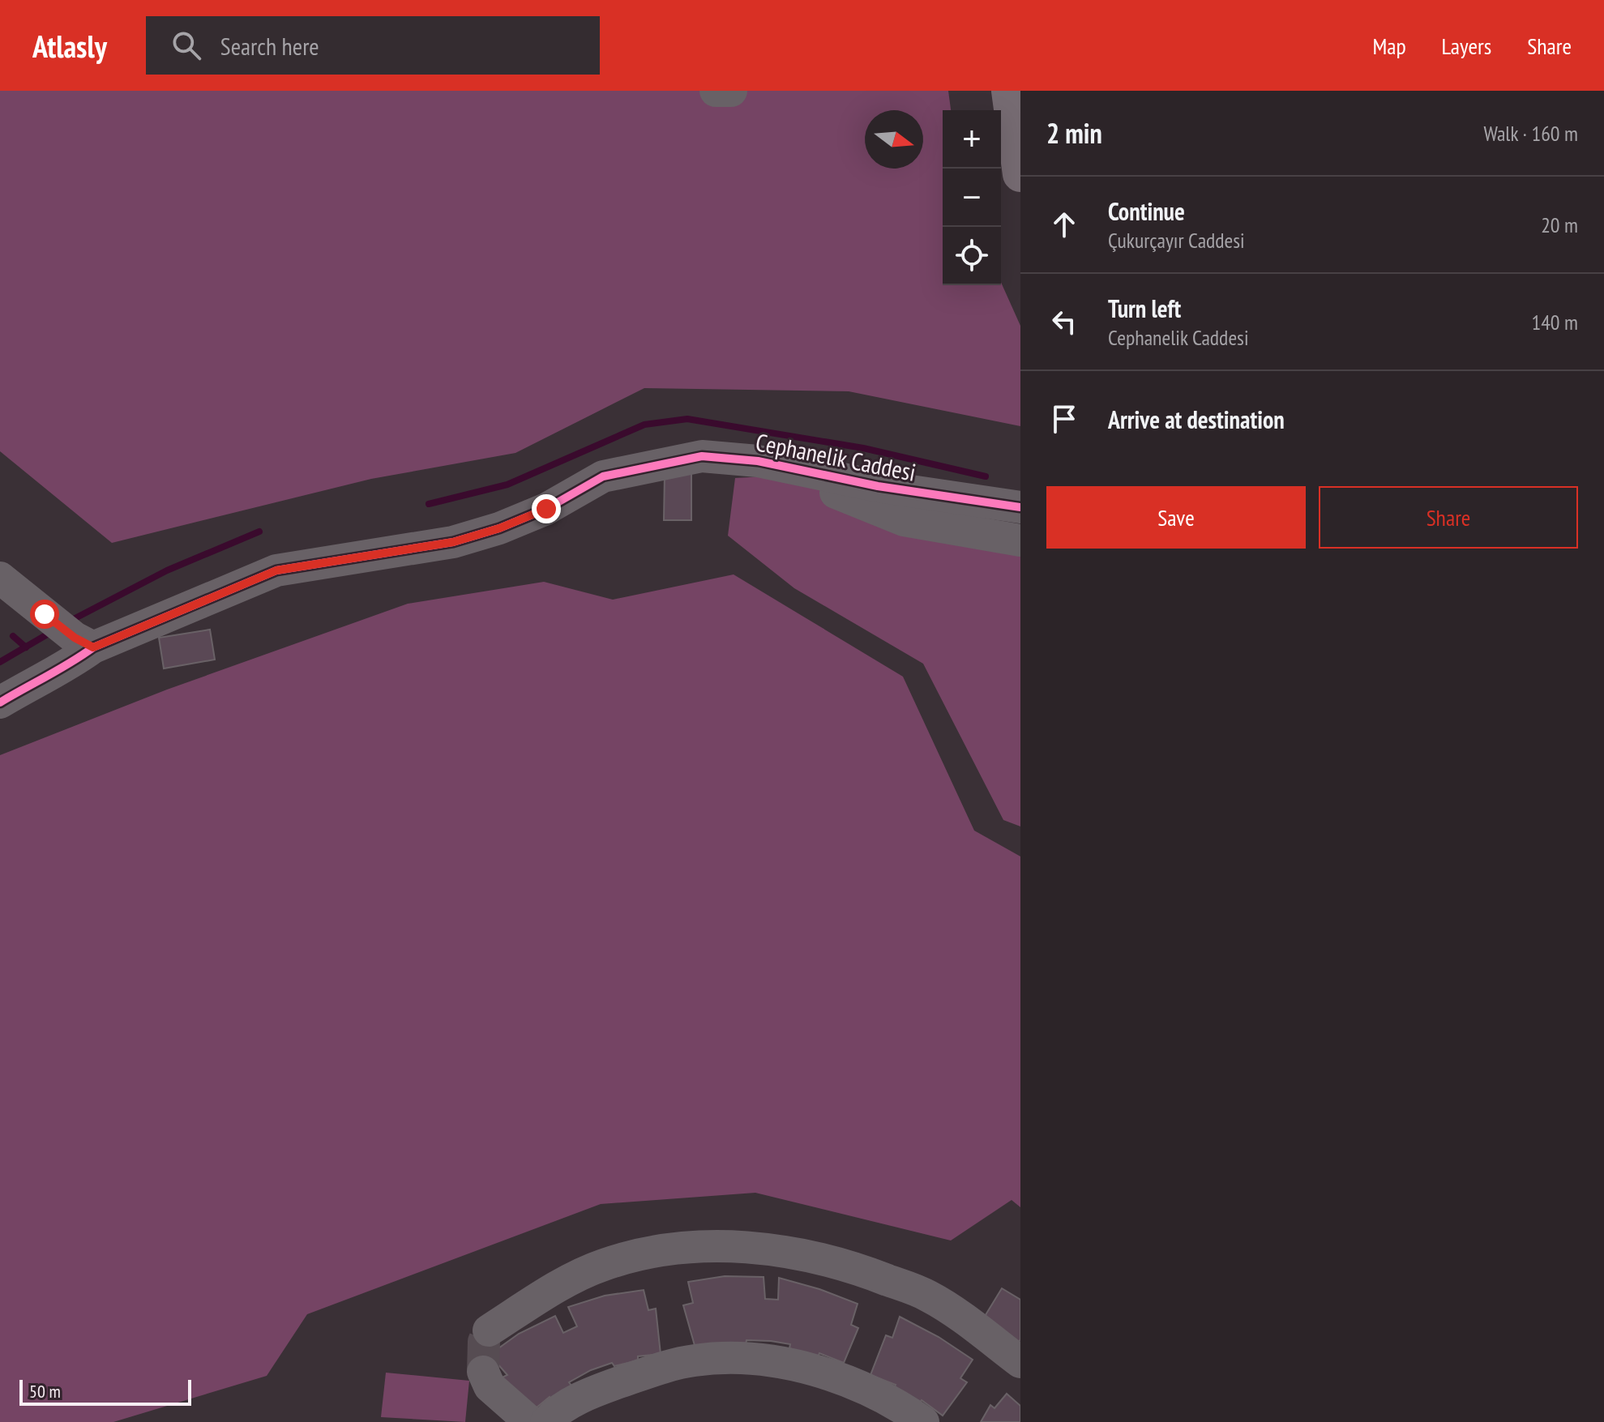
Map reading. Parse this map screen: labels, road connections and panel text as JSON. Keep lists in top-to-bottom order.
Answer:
{
  "streets": {
    "street": ["Cephanelik Caddesi"]
  },
  "scale_bar": "50 m",
  "north": "right",
  "page": {
    "header": "Atlasly",
    "search": "Search here",
    "nav": ["Map", "Layers", "Share"],
    "heading": ["2 min", "Walk · 160 m"],
    "map_buttons": ["+", "−"],
    "list": [
      ["Continue", "Çukurçayır Caddesi", "20 m"],
      ["Turn left", "Cephanelik Caddesi", "140 m"],
      "Arrive at destination"
    ],
    "buttons": ["Save", "Share"],
    "scale": "50 m"
  }
}
